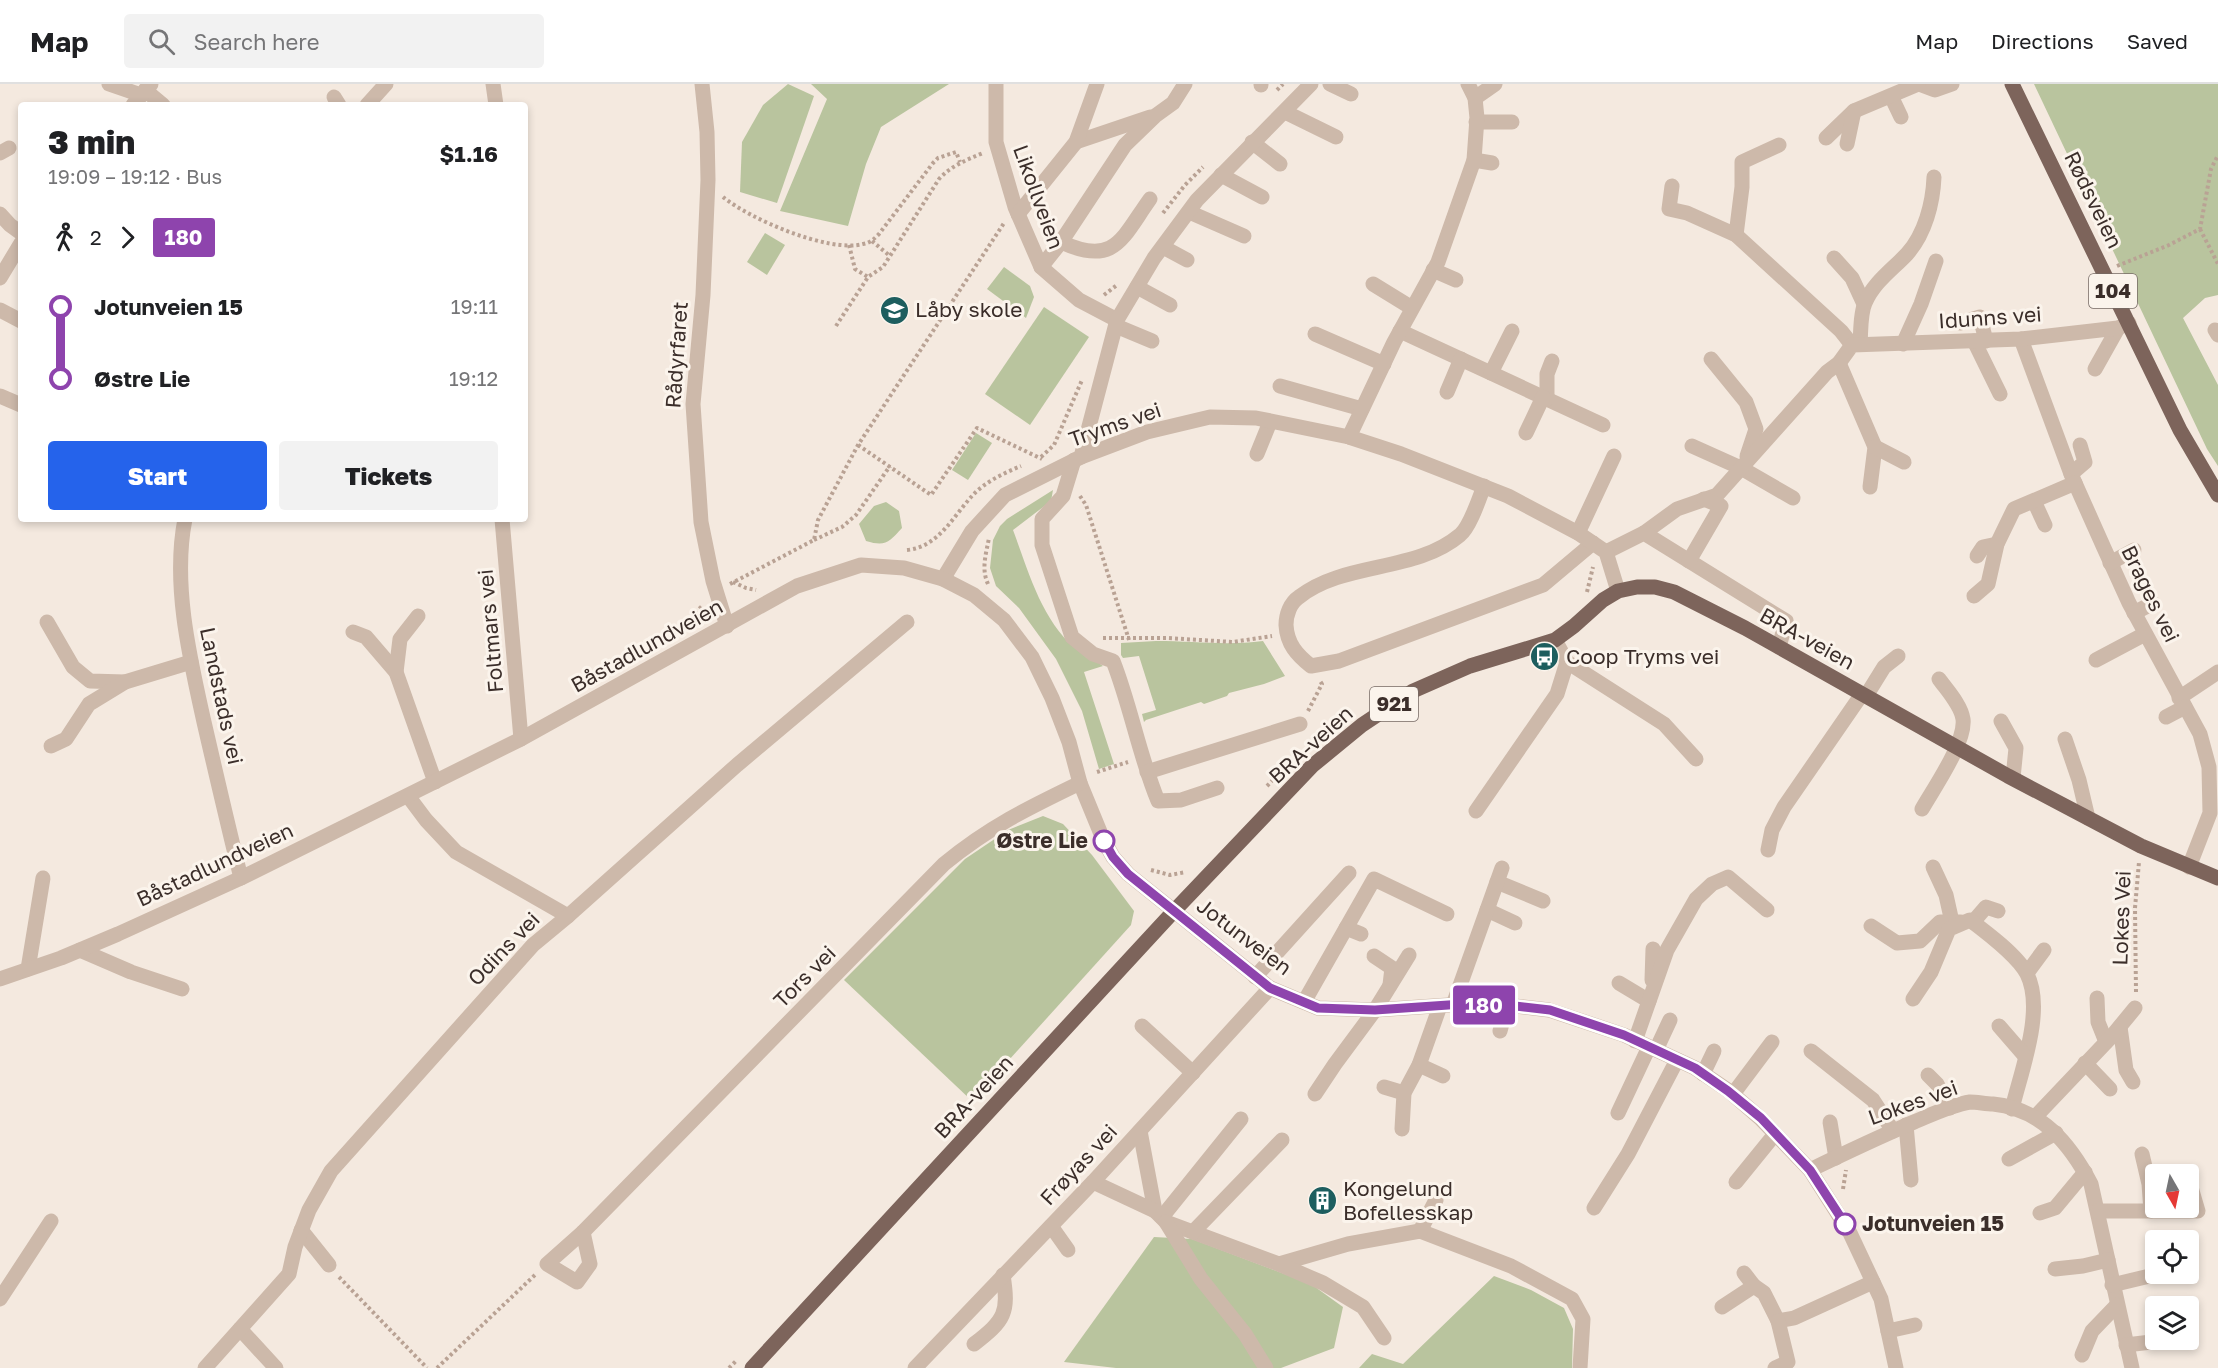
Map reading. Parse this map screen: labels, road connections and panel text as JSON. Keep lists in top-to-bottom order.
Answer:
{
  "streets": {
    "main road": [
      "Rødsveien",
      "104",
      "BRA-veien",
      "921"
    ],
    "street": [
      "Likollveien",
      "Idunns vei",
      "Rådyrfaret",
      "Tryms vei",
      "Brages vei",
      "Foltmars vei",
      "Båstadlundveien",
      "Landstads vei",
      "Jotunveien",
      "Odins vei",
      "Tors vei",
      "Lokes vei",
      "Frøyas vei"
    ],
    "path": ["Lokes Vei"]
  },
  "crossings": [
    ["Rødsveien", "Idunns vei"],
    ["Idunns vei", "Brages vei"],
    ["Rådyrfaret", "Båstadlundveien"],
    ["Tryms vei", "Båstadlundveien"],
    ["Brages vei", "BRA-veien"],
    ["Foltmars vei", "Båstadlundveien"],
    ["BRA-veien", "Båstadlundveien"],
    ["BRA-veien", "Lokes Vei"],
    ["BRA-veien", "Jotunveien"],
    ["Båstadlundveien", "Landstads vei"],
    ["Båstadlundveien", "Jotunveien"],
    ["Båstadlundveien", "Tors vei"],
    ["Jotunveien", "Lokes vei"],
    ["Jotunveien", "Frøyas vei"]
  ],
  "places": {
    "school or university": ["Låby skole"],
    "bus stop": ["Coop Tryms vei"],
    "other": ["Østre Lie", "Jotunveien 15"],
    "building": ["Kongelund Bofellesskap"]
  },
  "lines": ["bus line 180"],
  "north": "bottom",
  "page": {
    "header": "Map",
    "search": "Search here",
    "nav": ["Map", "Directions", "Saved"],
    "on_map": "180",
    "heading": ["3 min", "19:09 – 19:12 · Bus", "$1.16"],
    "legs": ["2", "180"],
    "list": [
      {
        "name": "Jotunveien 15",
        "value": "19:11"
      },
      {
        "name": "Østre Lie",
        "value": "19:12"
      }
    ],
    "buttons": ["Start", "Tickets"]
  }
}
